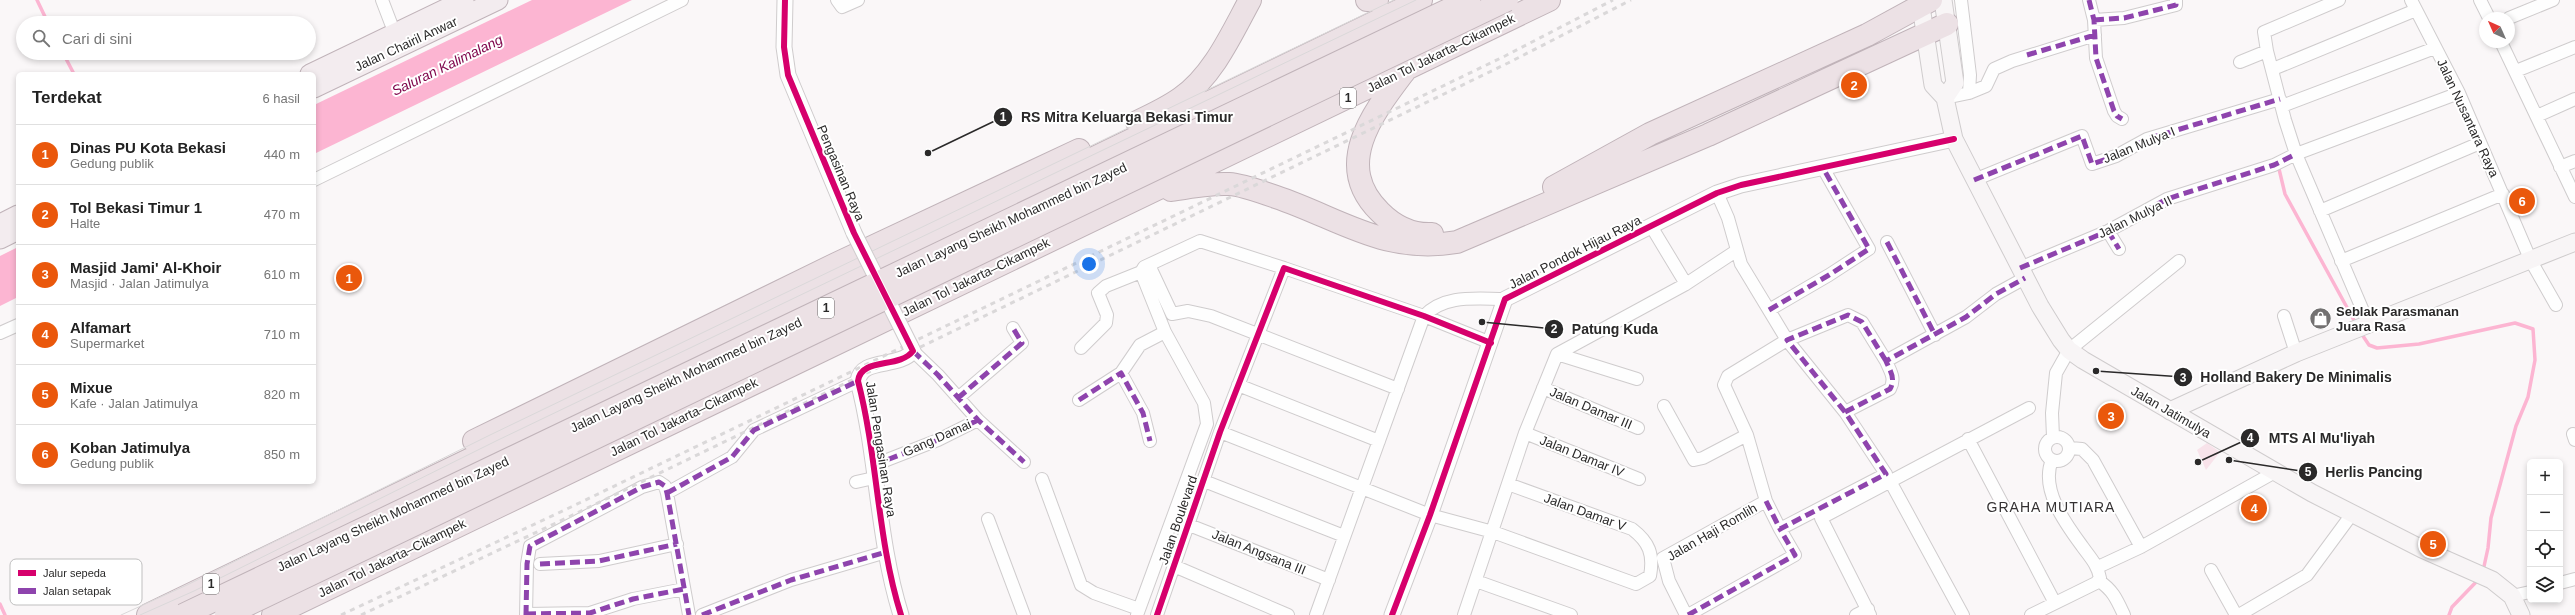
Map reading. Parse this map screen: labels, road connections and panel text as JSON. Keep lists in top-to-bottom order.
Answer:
{
  "streets": {
    "highway": ["Jalan Tol Jakarta–Cikampek", "1", "Jalan Layang Sheikh Mohammed bin Zayed"],
    "main road": ["Jalan Chairil Anwar", "Jalan Jatimulya"],
    "street": [
      "Jalan Nusantara Raya",
      "Jalan Mulya I",
      "Pengasinan Raya",
      "Jalan Mulya II",
      "Jalan Pondok Hijau Raya",
      "Jalan Damar III",
      "Gang Damai",
      "Jalan Pengasinan Raya",
      "Jalan Damar IV",
      "Jalan Damar V",
      "Jalan Boulevard",
      "Jalan Haji Romlih",
      "Jalan Angsana III"
    ]
  },
  "crossings": [
    ["Jalan Nusantara Raya", "Jalan Mulya II"],
    ["Jalan Mulya I", "Jalan Jatimulya"],
    ["Pengasinan Raya", "Jalan Pengasinan Raya"],
    ["Jalan Mulya II", "Jalan Jatimulya"],
    ["Jalan Pondok Hijau Raya", "Jalan Jatimulya"],
    ["Gang Damai", "Jalan Pengasinan Raya"],
    ["Jalan Boulevard", "Jalan Angsana III"]
  ],
  "districts": ["GRAHA MUTIARA"],
  "water": ["Saluran Kalimalang"],
  "places": {
    "other": [
      "RS Mitra Keluarga Bekasi Timur",
      "Patung Kuda",
      "Holland Bakery De Minimalis",
      "Herlis Pancing",
      "MTS Al Mu'liyah"
    ],
    "shop": ["Seblak Parasmanan Juara Rasa"]
  },
  "legend": ["Jalur sepeda", "Jalan setapak"],
  "north": "top left",
  "page": {
    "search": "Cari di sini",
    "pins": [
      "2",
      "6",
      "1",
      "3",
      "4",
      "5"
    ],
    "heading": ["Terdekat", "6 hasil"],
    "list": [
      {
        "mark": "1",
        "name": "Dinas PU Kota Bekasi",
        "note": "Gedung publik",
        "value": "440 m"
      },
      {
        "mark": "2",
        "name": "Tol Bekasi Timur 1",
        "note": "Halte",
        "value": "470 m"
      },
      {
        "mark": "3",
        "name": "Masjid Jami' Al-Khoir",
        "note": "Masjid · Jalan Jatimulya",
        "value": "610 m"
      },
      {
        "mark": "4",
        "name": "Alfamart",
        "note": "Supermarket",
        "value": "710 m"
      },
      {
        "mark": "5",
        "name": "Mixue",
        "note": "Kafe · Jalan Jatimulya",
        "value": "820 m"
      },
      {
        "mark": "6",
        "name": "Koban Jatimulya",
        "note": "Gedung publik",
        "value": "850 m"
      }
    ],
    "map_buttons": ["+", "−"]
  }
}
